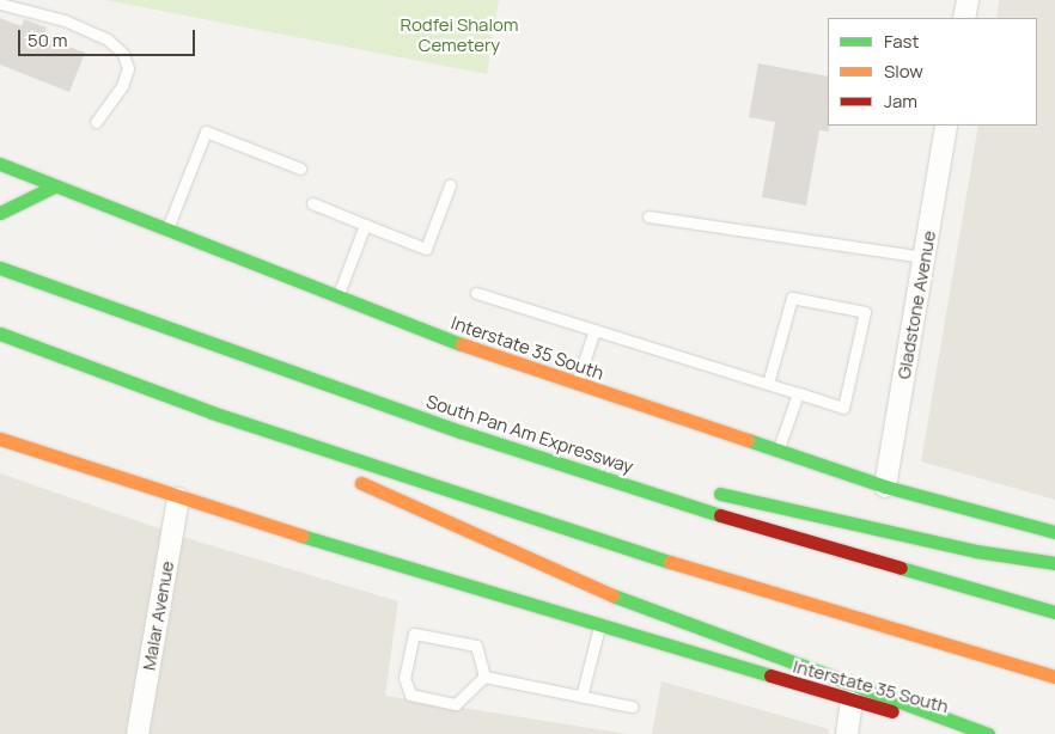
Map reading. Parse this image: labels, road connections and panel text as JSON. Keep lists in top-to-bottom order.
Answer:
{
  "streets": {
    "main road": ["Interstate 35 South", "South Pan Am Expressway"],
    "street": ["Gladstone Avenue", "Malar Avenue"]
  },
  "crossings": [
    ["Gladstone Avenue", "Interstate 35 South"],
    ["Interstate 35 South", "Malar Avenue"]
  ],
  "parks": ["Rodfei Shalom Cemetery"],
  "legend": ["Fast", "Slow", "Jam"],
  "scale_bar": "50 m"
}
